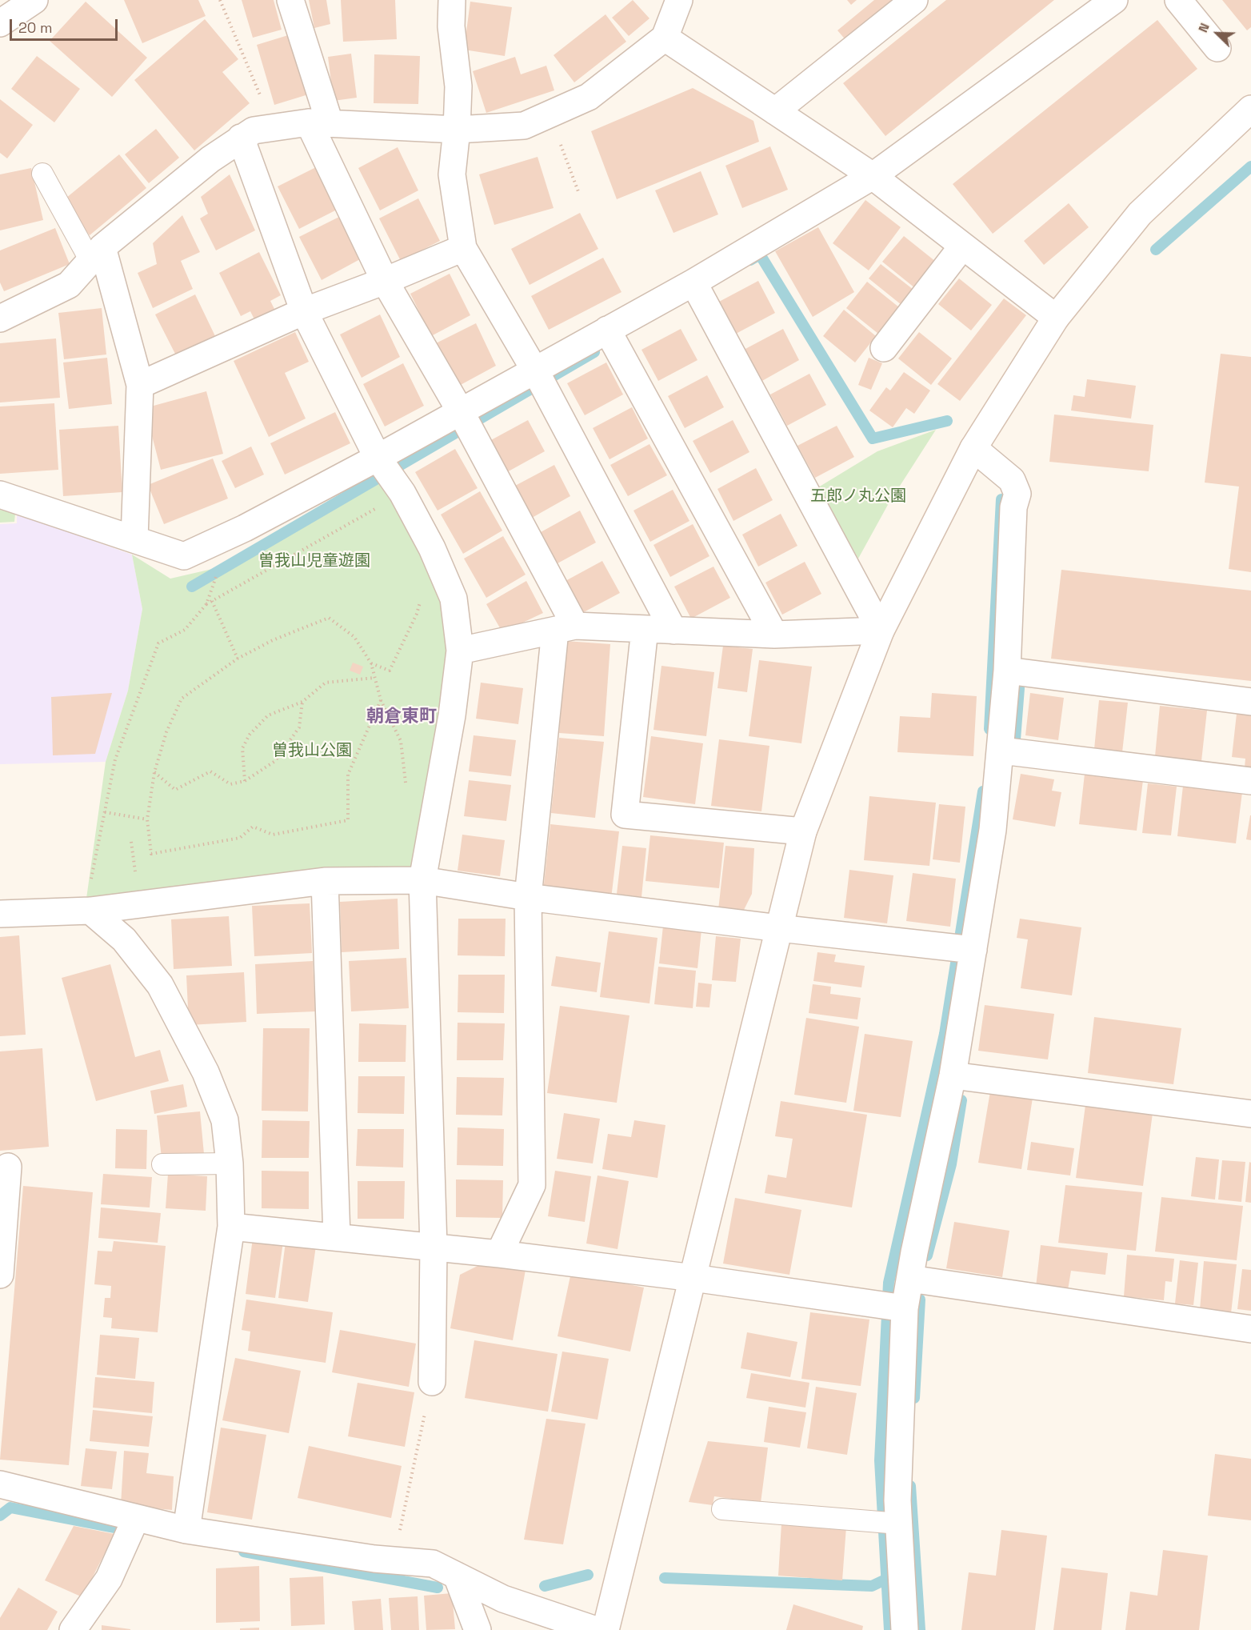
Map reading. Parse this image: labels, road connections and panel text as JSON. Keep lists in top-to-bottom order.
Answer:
{
  "districts": ["朝倉東町"],
  "parks": ["五郎ノ丸公園", "曽我山児童遊園", "曽我山公園"],
  "scale_bar": "20 m",
  "north": "top left"
}
